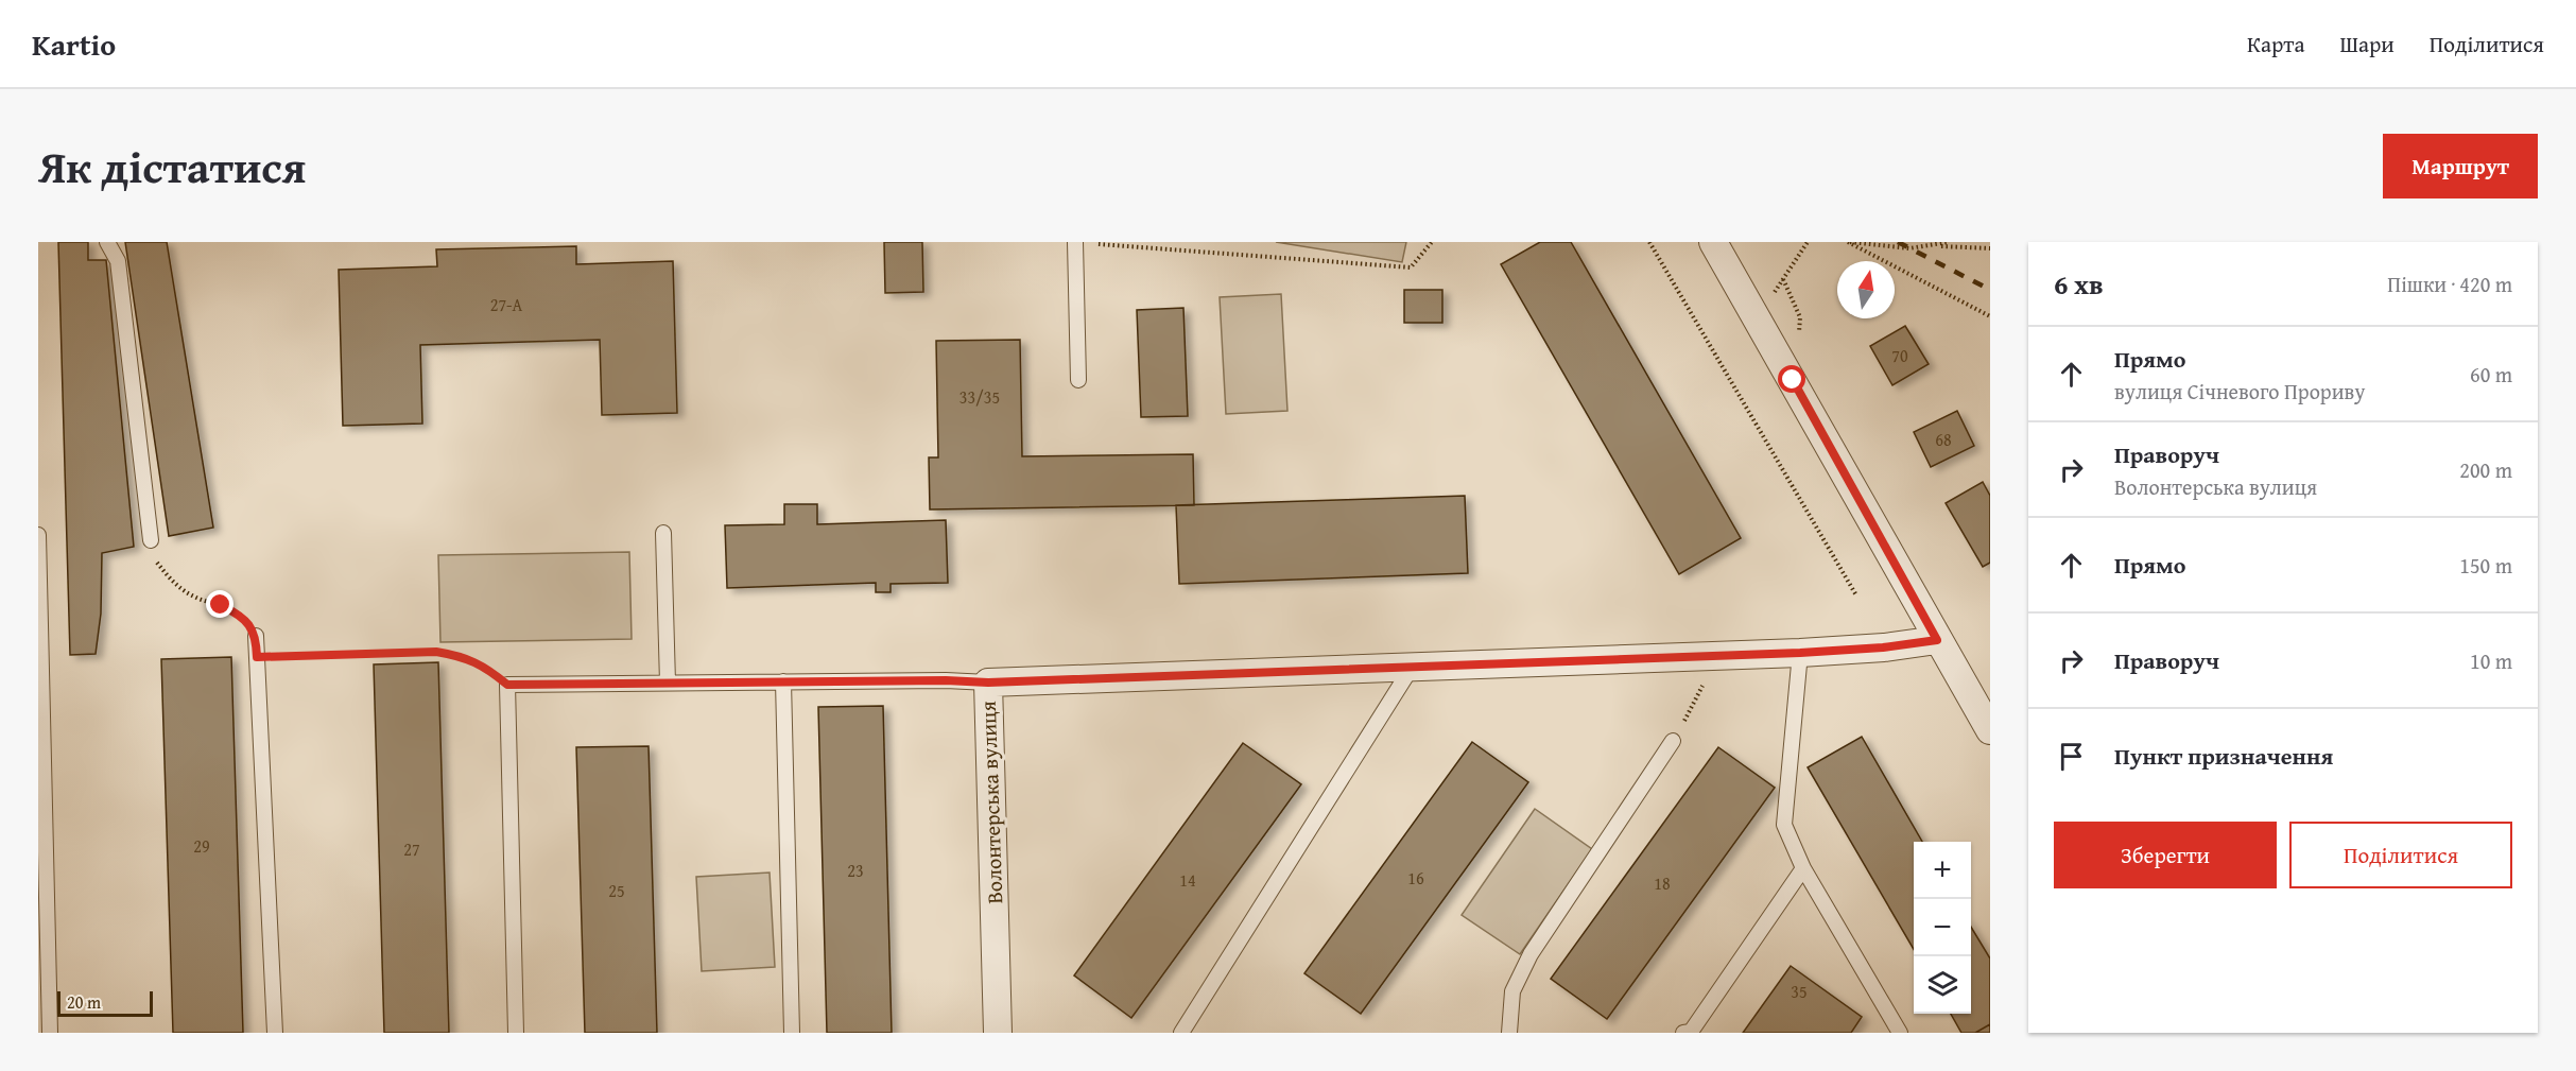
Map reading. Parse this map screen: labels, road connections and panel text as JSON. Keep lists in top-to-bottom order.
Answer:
{
  "streets": {
    "street": ["Волонтерська вулиця"]
  },
  "house_numbers": [
    "27-А",
    "70",
    "33/35",
    "68",
    "29",
    "27",
    "23",
    "16",
    "14",
    "18",
    "25",
    "35"
  ],
  "scale_bar": "20 m",
  "north": "top",
  "page": {
    "header": "Kartio",
    "nav": ["Карта", "Шари", "Поділитися"],
    "title": "Як дістатися",
    "buttons": [
      "Маршрут",
      ["Зберегти", "Поділитися"]
    ],
    "heading": ["6 хв", "Пішки · 420 m"],
    "list": [
      ["Прямо", "вулиця Січневого Прориву", "60 m"],
      ["Праворуч", "Волонтерська вулиця", "200 m"],
      ["Прямо", "150 m"],
      ["Праворуч", "10 m"],
      "Пункт призначення"
    ],
    "map_buttons": ["+", "−"],
    "scale": "20 m"
  }
}
